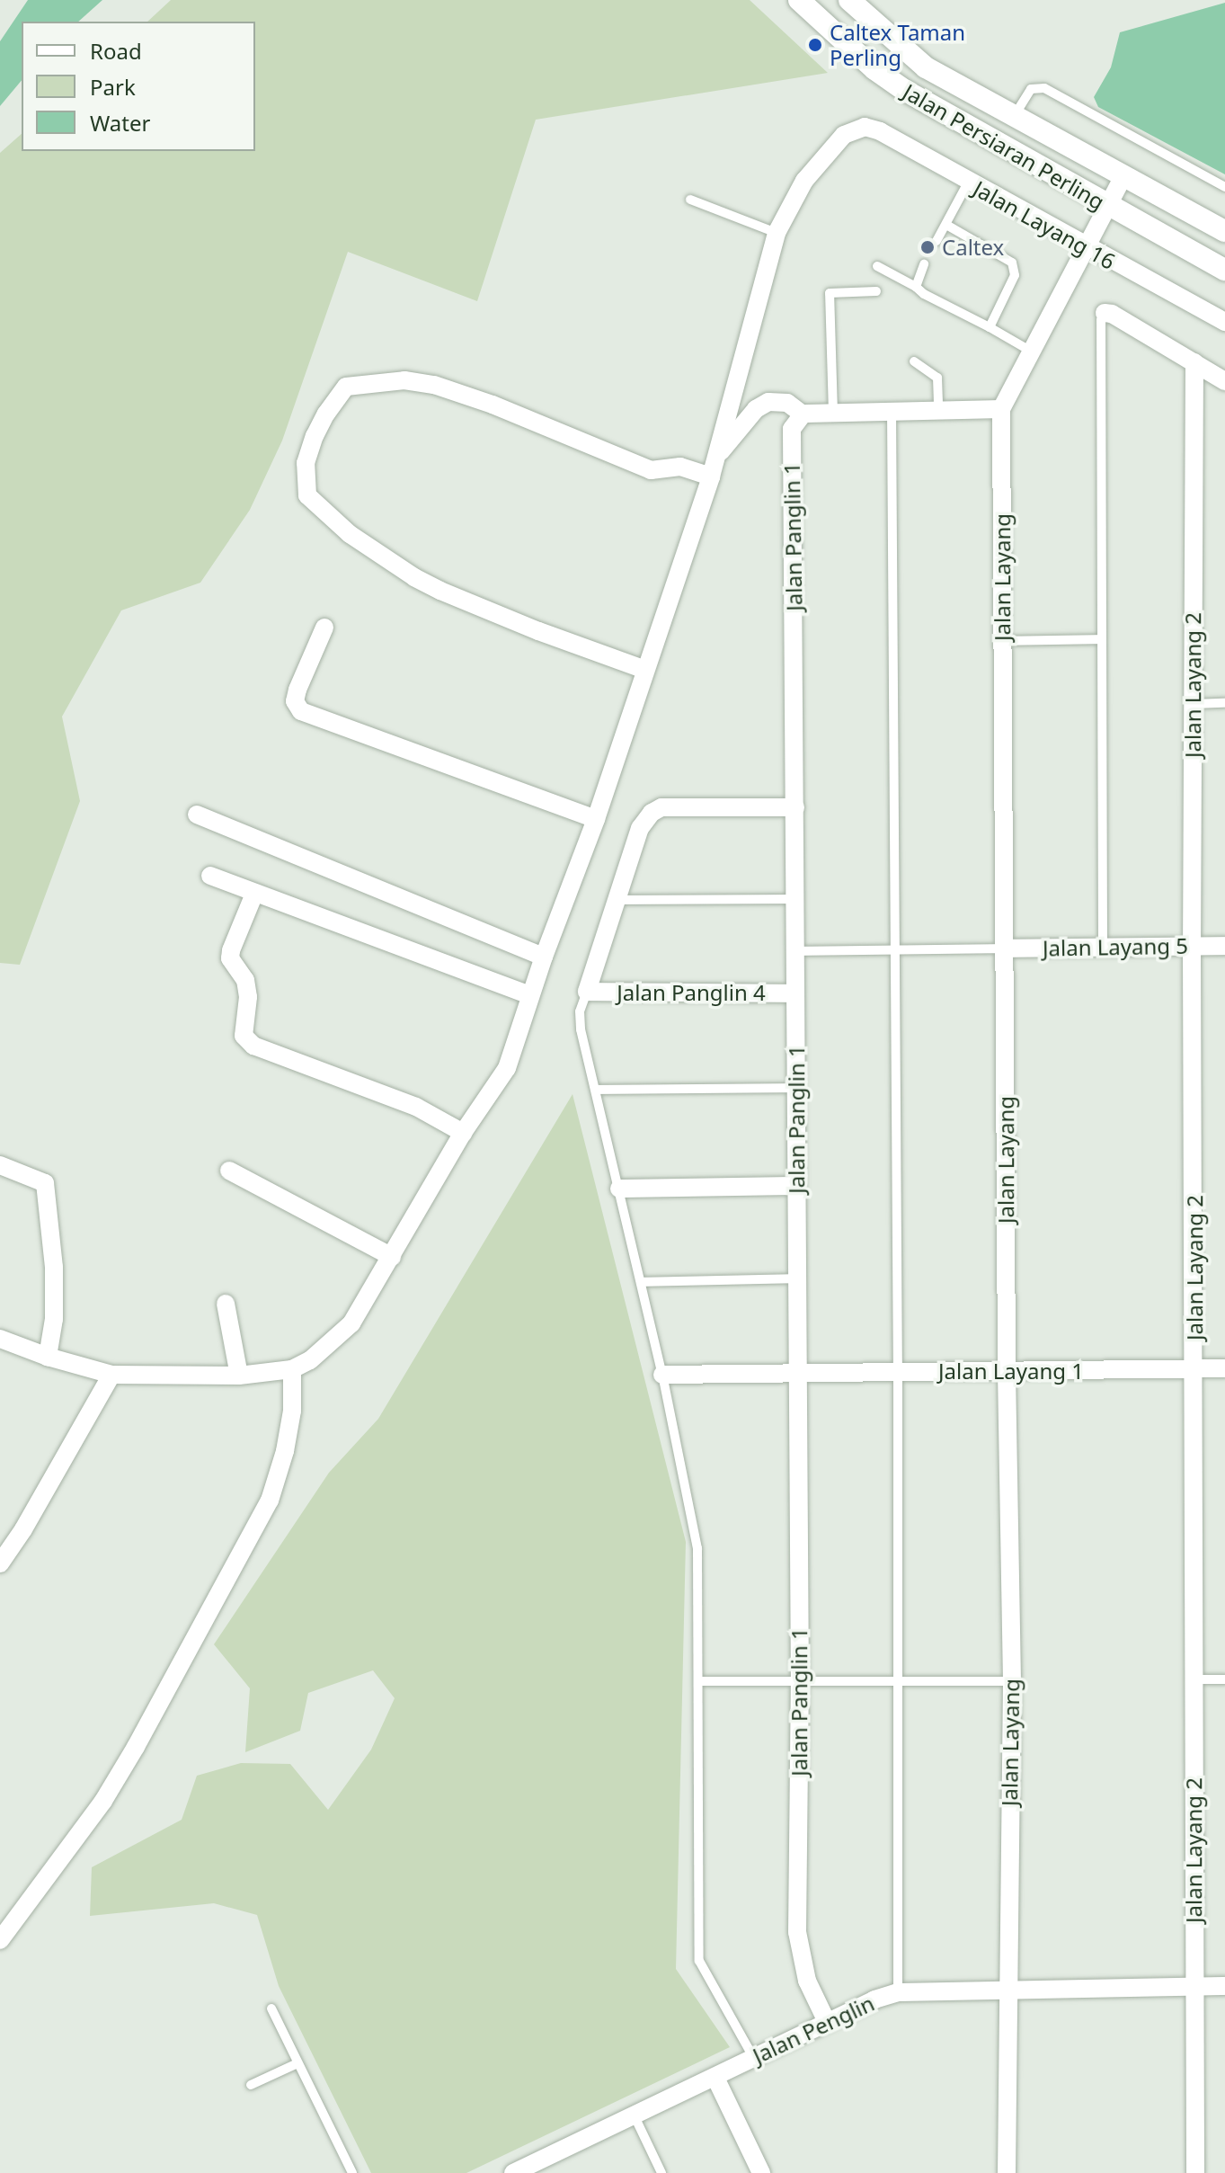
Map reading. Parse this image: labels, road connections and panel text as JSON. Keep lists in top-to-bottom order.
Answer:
{
  "streets": {
    "main road": ["Jalan Persiaran Perling"],
    "street": [
      "Jalan Layang 16",
      "Jalan Panglin 1",
      "Jalan Layang",
      "Jalan Layang 2",
      "Jalan Layang 5",
      "Jalan Panglin 4",
      "Jalan Layang 1",
      "Jalan Penglin"
    ]
  },
  "crossings": [
    ["Jalan Persiaran Perling", "Jalan Layang"],
    ["Jalan Layang 16", "Jalan Layang"],
    ["Jalan Panglin 1", "Jalan Panglin 4"],
    ["Jalan Panglin 1", "Jalan Layang 1"],
    ["Jalan Panglin 1", "Jalan Penglin"],
    ["Jalan Layang", "Jalan Layang 5"],
    ["Jalan Layang", "Jalan Layang 1"],
    ["Jalan Layang", "Jalan Penglin"],
    ["Jalan Layang 2", "Jalan Layang 5"],
    ["Jalan Layang 2", "Jalan Layang 1"],
    ["Jalan Layang 2", "Jalan Penglin"]
  ],
  "places": ["Caltex Taman Perling", "Caltex"],
  "legend": ["Road", "Park", "Water"]
}
